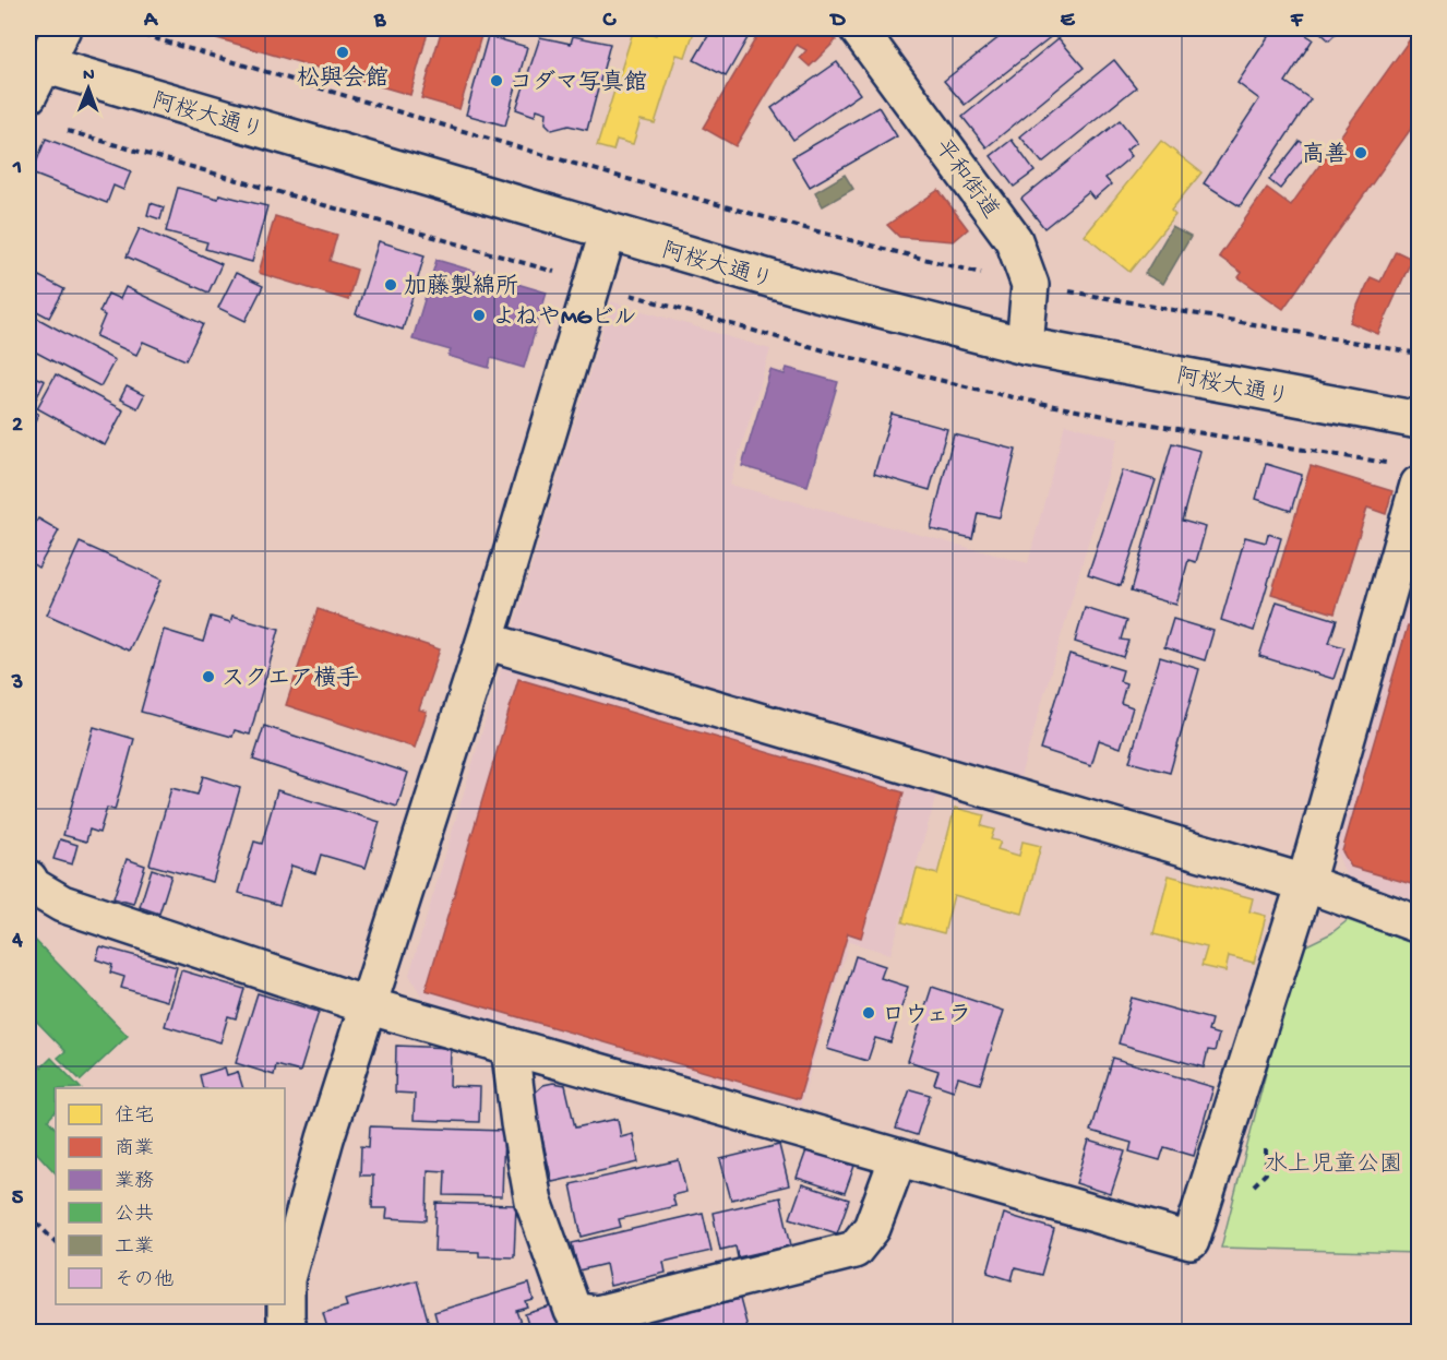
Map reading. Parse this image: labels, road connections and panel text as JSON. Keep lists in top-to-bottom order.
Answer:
{
  "streets": {
    "street": ["阿桜大通り", "平和街道"]
  },
  "crossings": [
    ["阿桜大通り", "平和街道"]
  ],
  "parks": ["水上児童公園"],
  "places": [
    "松與会館",
    "コダマ写真館",
    "高善",
    "加藤製綿所",
    "よねやMGビル",
    "スクエア横手",
    "ロウェラ"
  ],
  "legend": [
    "住宅",
    "商業",
    "業務",
    "公共",
    "工業",
    "その他"
  ],
  "north": "top",
  "grid": {
    "columns": [
      "A",
      "B",
      "C",
      "D",
      "E",
      "F"
    ],
    "rows": [
      "1",
      "2",
      "3",
      "4",
      "5"
    ]
  }
}
